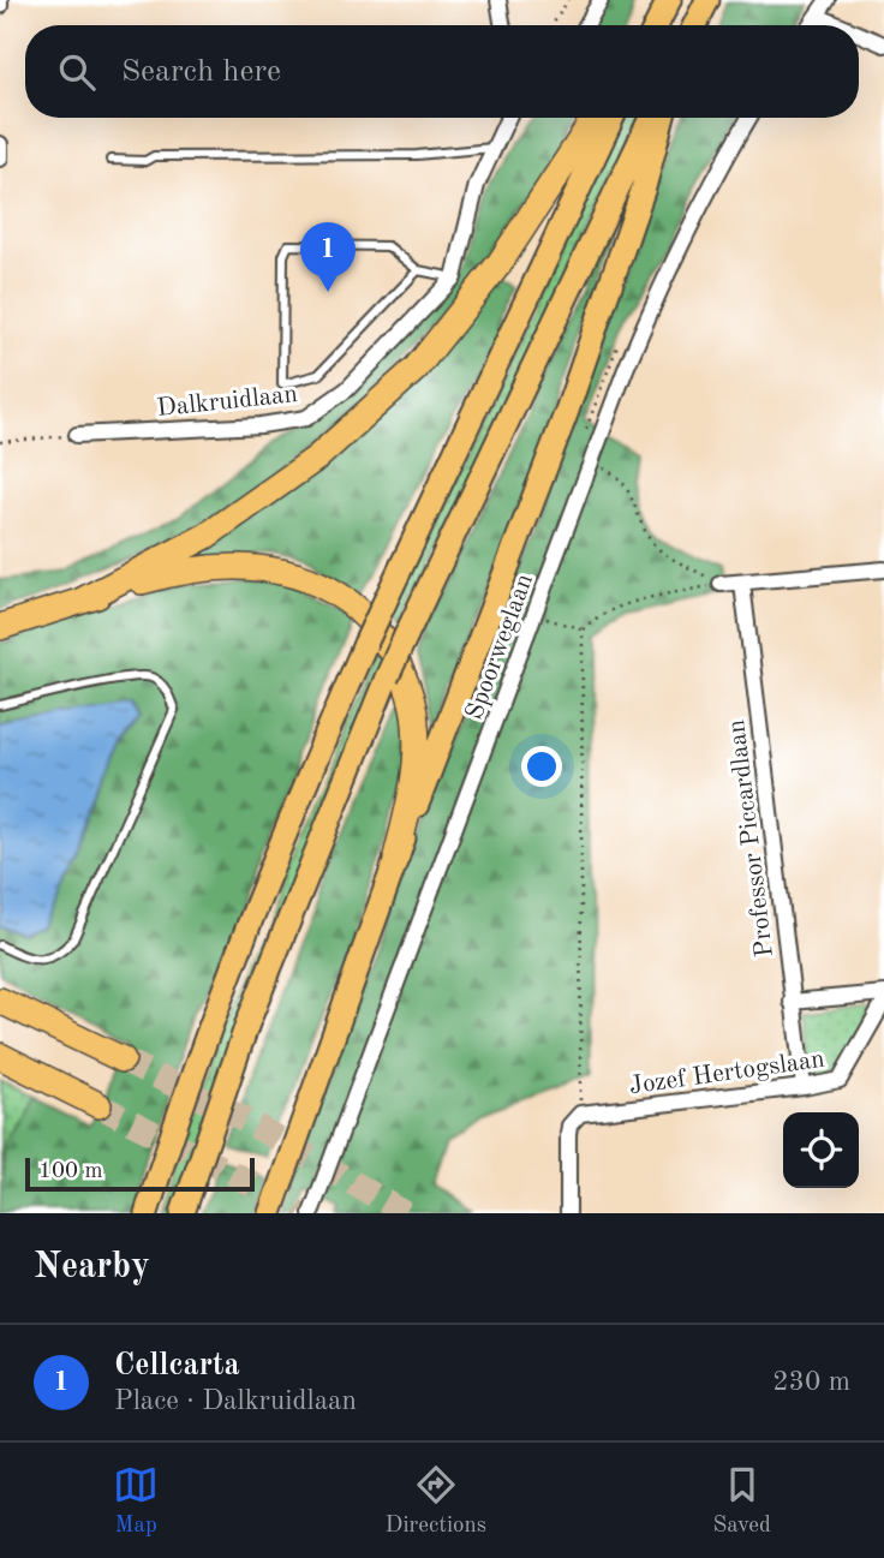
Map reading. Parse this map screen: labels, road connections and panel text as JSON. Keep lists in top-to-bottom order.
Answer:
{
  "streets": {
    "street": [
      "Dalkruidlaan",
      "Spoorweglaan",
      "Professor Piccardlaan",
      "Jozef Hertogslaan"
    ]
  },
  "crossings": [
    ["Professor Piccardlaan", "Jozef Hertogslaan"]
  ],
  "scale_bar": "100 m",
  "page": {
    "search": "Search here",
    "pins": "1",
    "scale": "100 m",
    "heading": "Nearby",
    "list": [
      {
        "mark": "1",
        "name": "Cellcarta",
        "note": "Place · Dalkruidlaan",
        "value": "230 m"
      }
    ],
    "nav": ["Map", "Directions", "Saved"]
  }
}
